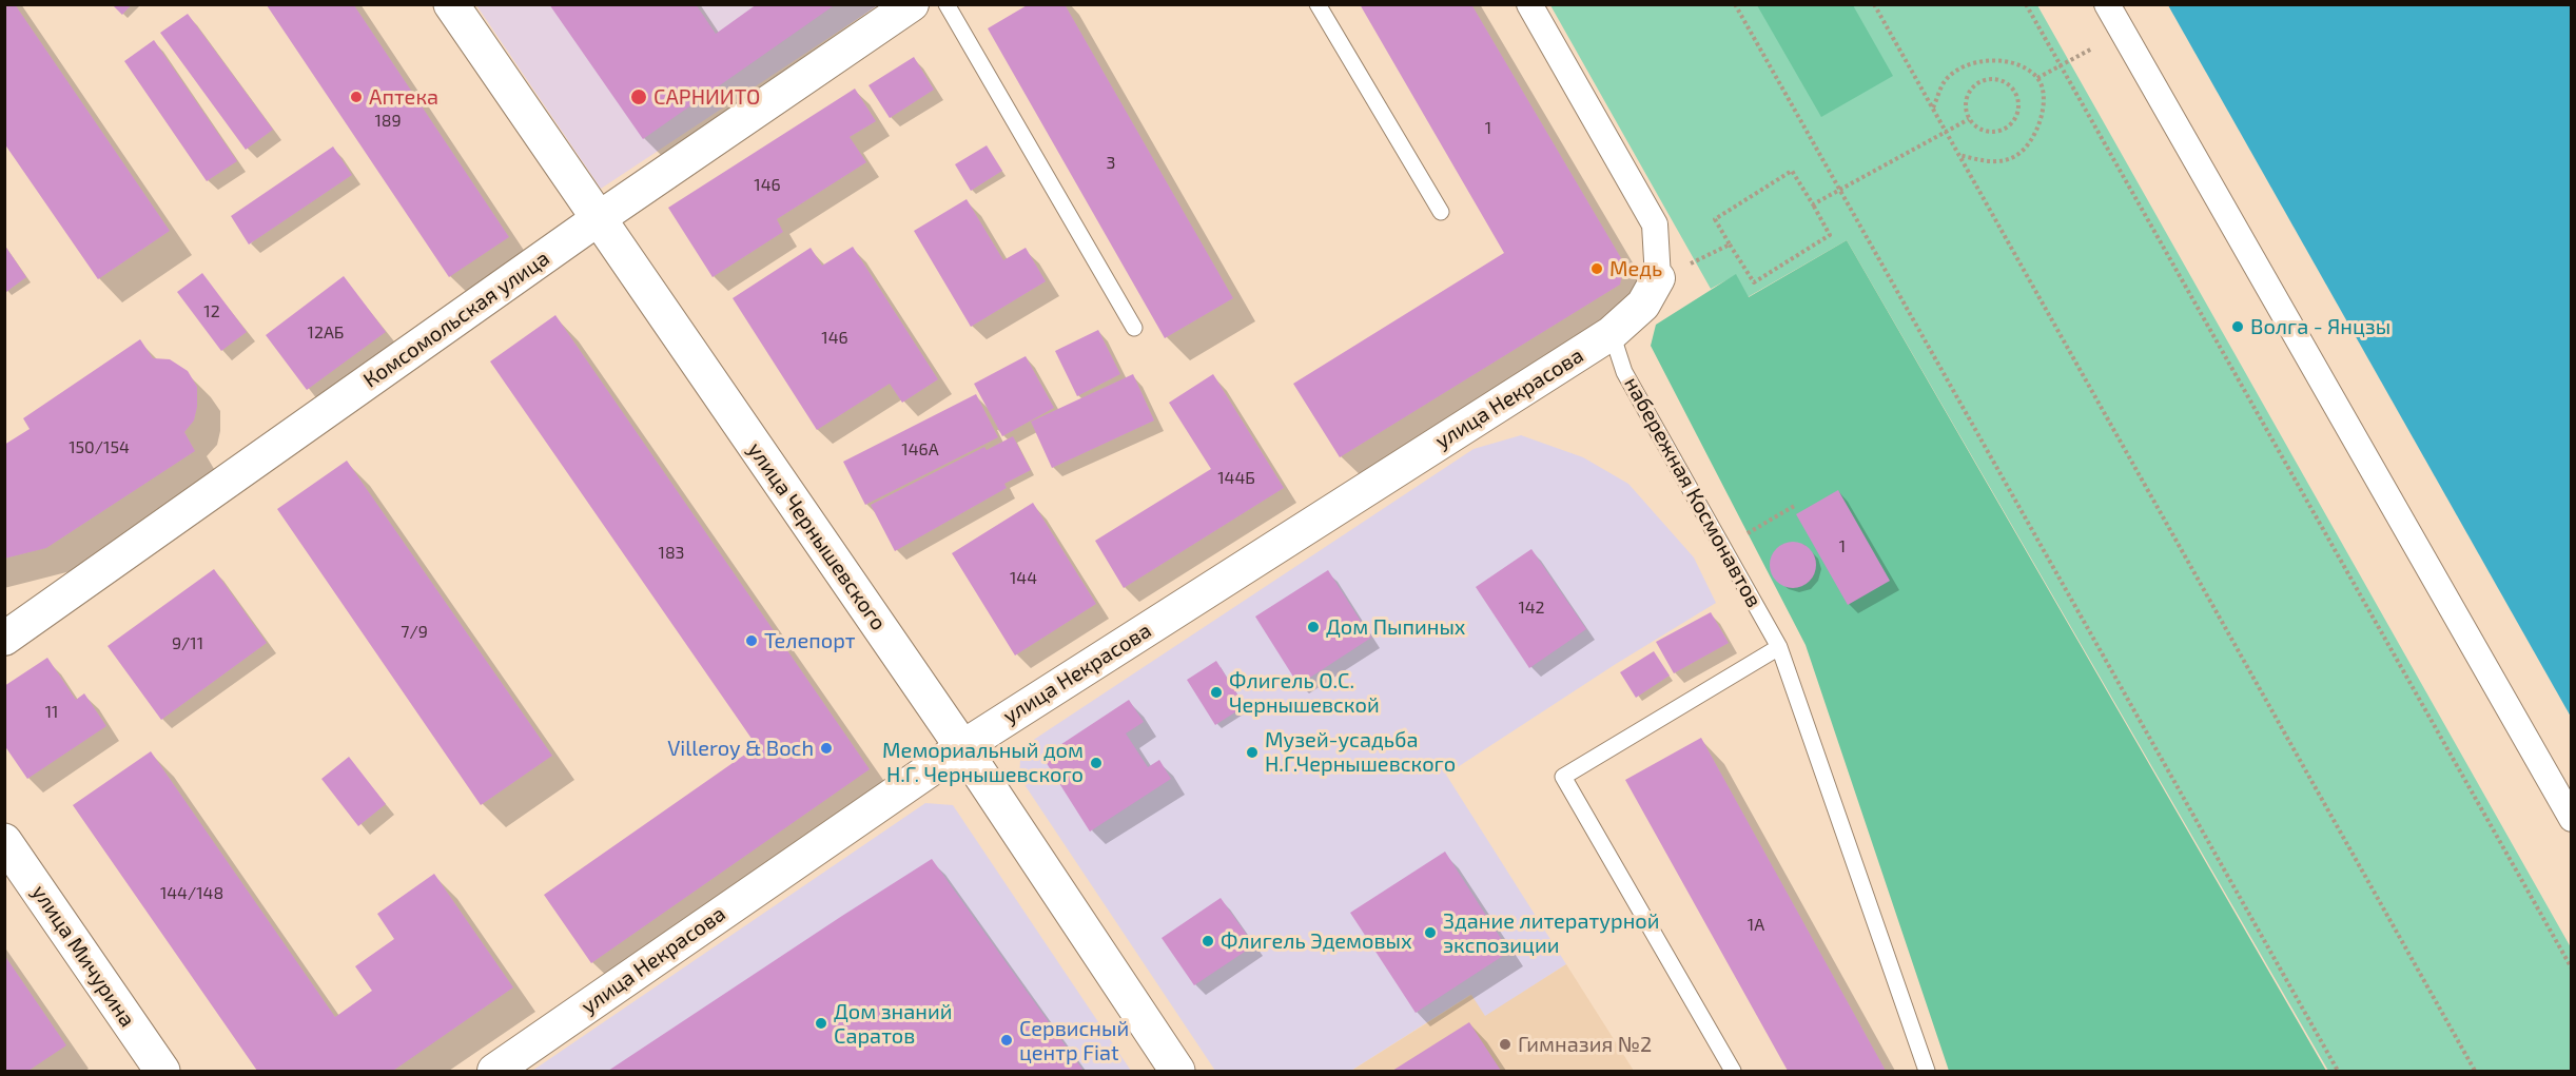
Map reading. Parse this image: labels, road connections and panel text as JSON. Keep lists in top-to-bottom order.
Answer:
{
  "streets": {
    "main road": ["улица Чернышевского", "улица Мичурина"],
    "street": ["Комсомольская улица", "улица Некрасова"],
    "lane": ["набережная Космонавтов"]
  },
  "crossings": [
    ["Комсомольская улица", "улица Чернышевского"],
    ["улица Некрасова", "набережная Космонавтов"],
    ["улица Некрасова", "улица Чернышевского"]
  ],
  "places": [
    "Аптека",
    "САРНИИТО",
    "Медь",
    "Волга - Янцзы",
    "Дом Пыпиных",
    "Телепорт",
    "Флигель О.С. Чернышевской",
    "Villeroy & Boch",
    "Музей-усадьба Н.Г.Чернышевского",
    "Мемориальный дом Н.Г. Чернышевского",
    "Здание литературной экспозиции",
    "Флигель Эдемовых",
    "Дом знаний Саратов",
    "Сервисный центр Fiat",
    "Гимназия №2"
  ],
  "house_numbers": [
    "189",
    "1",
    "3",
    "146",
    "12",
    "12АБ",
    "146",
    "150/154",
    "146А",
    "144Б",
    "1",
    "183",
    "144",
    "142",
    "7/9",
    "9/11",
    "11",
    "144/148",
    "1А"
  ]
}
